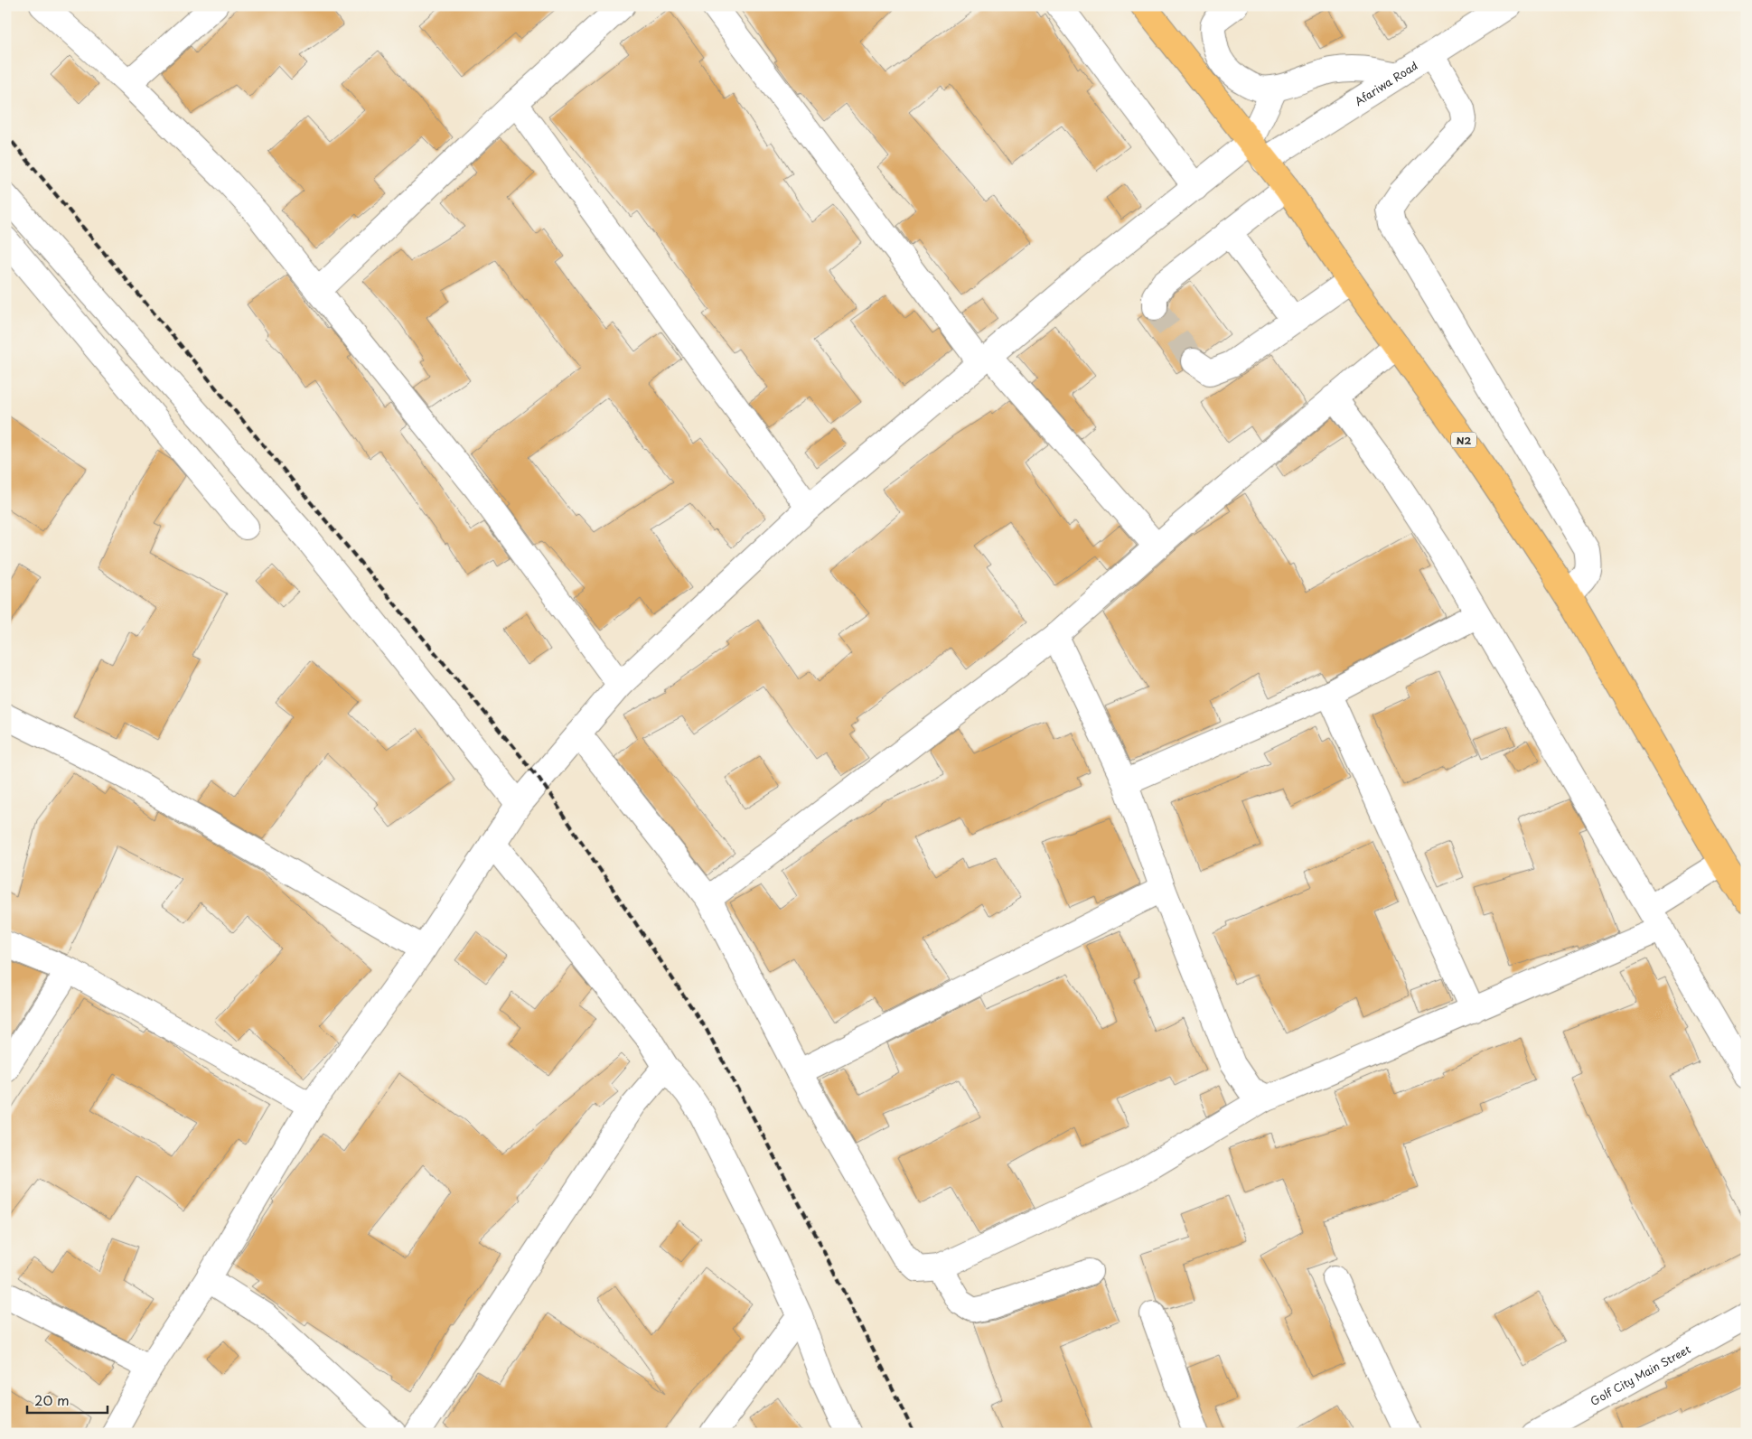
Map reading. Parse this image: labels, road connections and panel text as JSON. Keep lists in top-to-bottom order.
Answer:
{
  "streets": {
    "highway": ["N2"],
    "street": ["Afariwa Road", "Golf City Main Street"]
  },
  "crossings": [
    ["Afariwa Road", "N2"]
  ],
  "scale_bar": "20 m"
}
